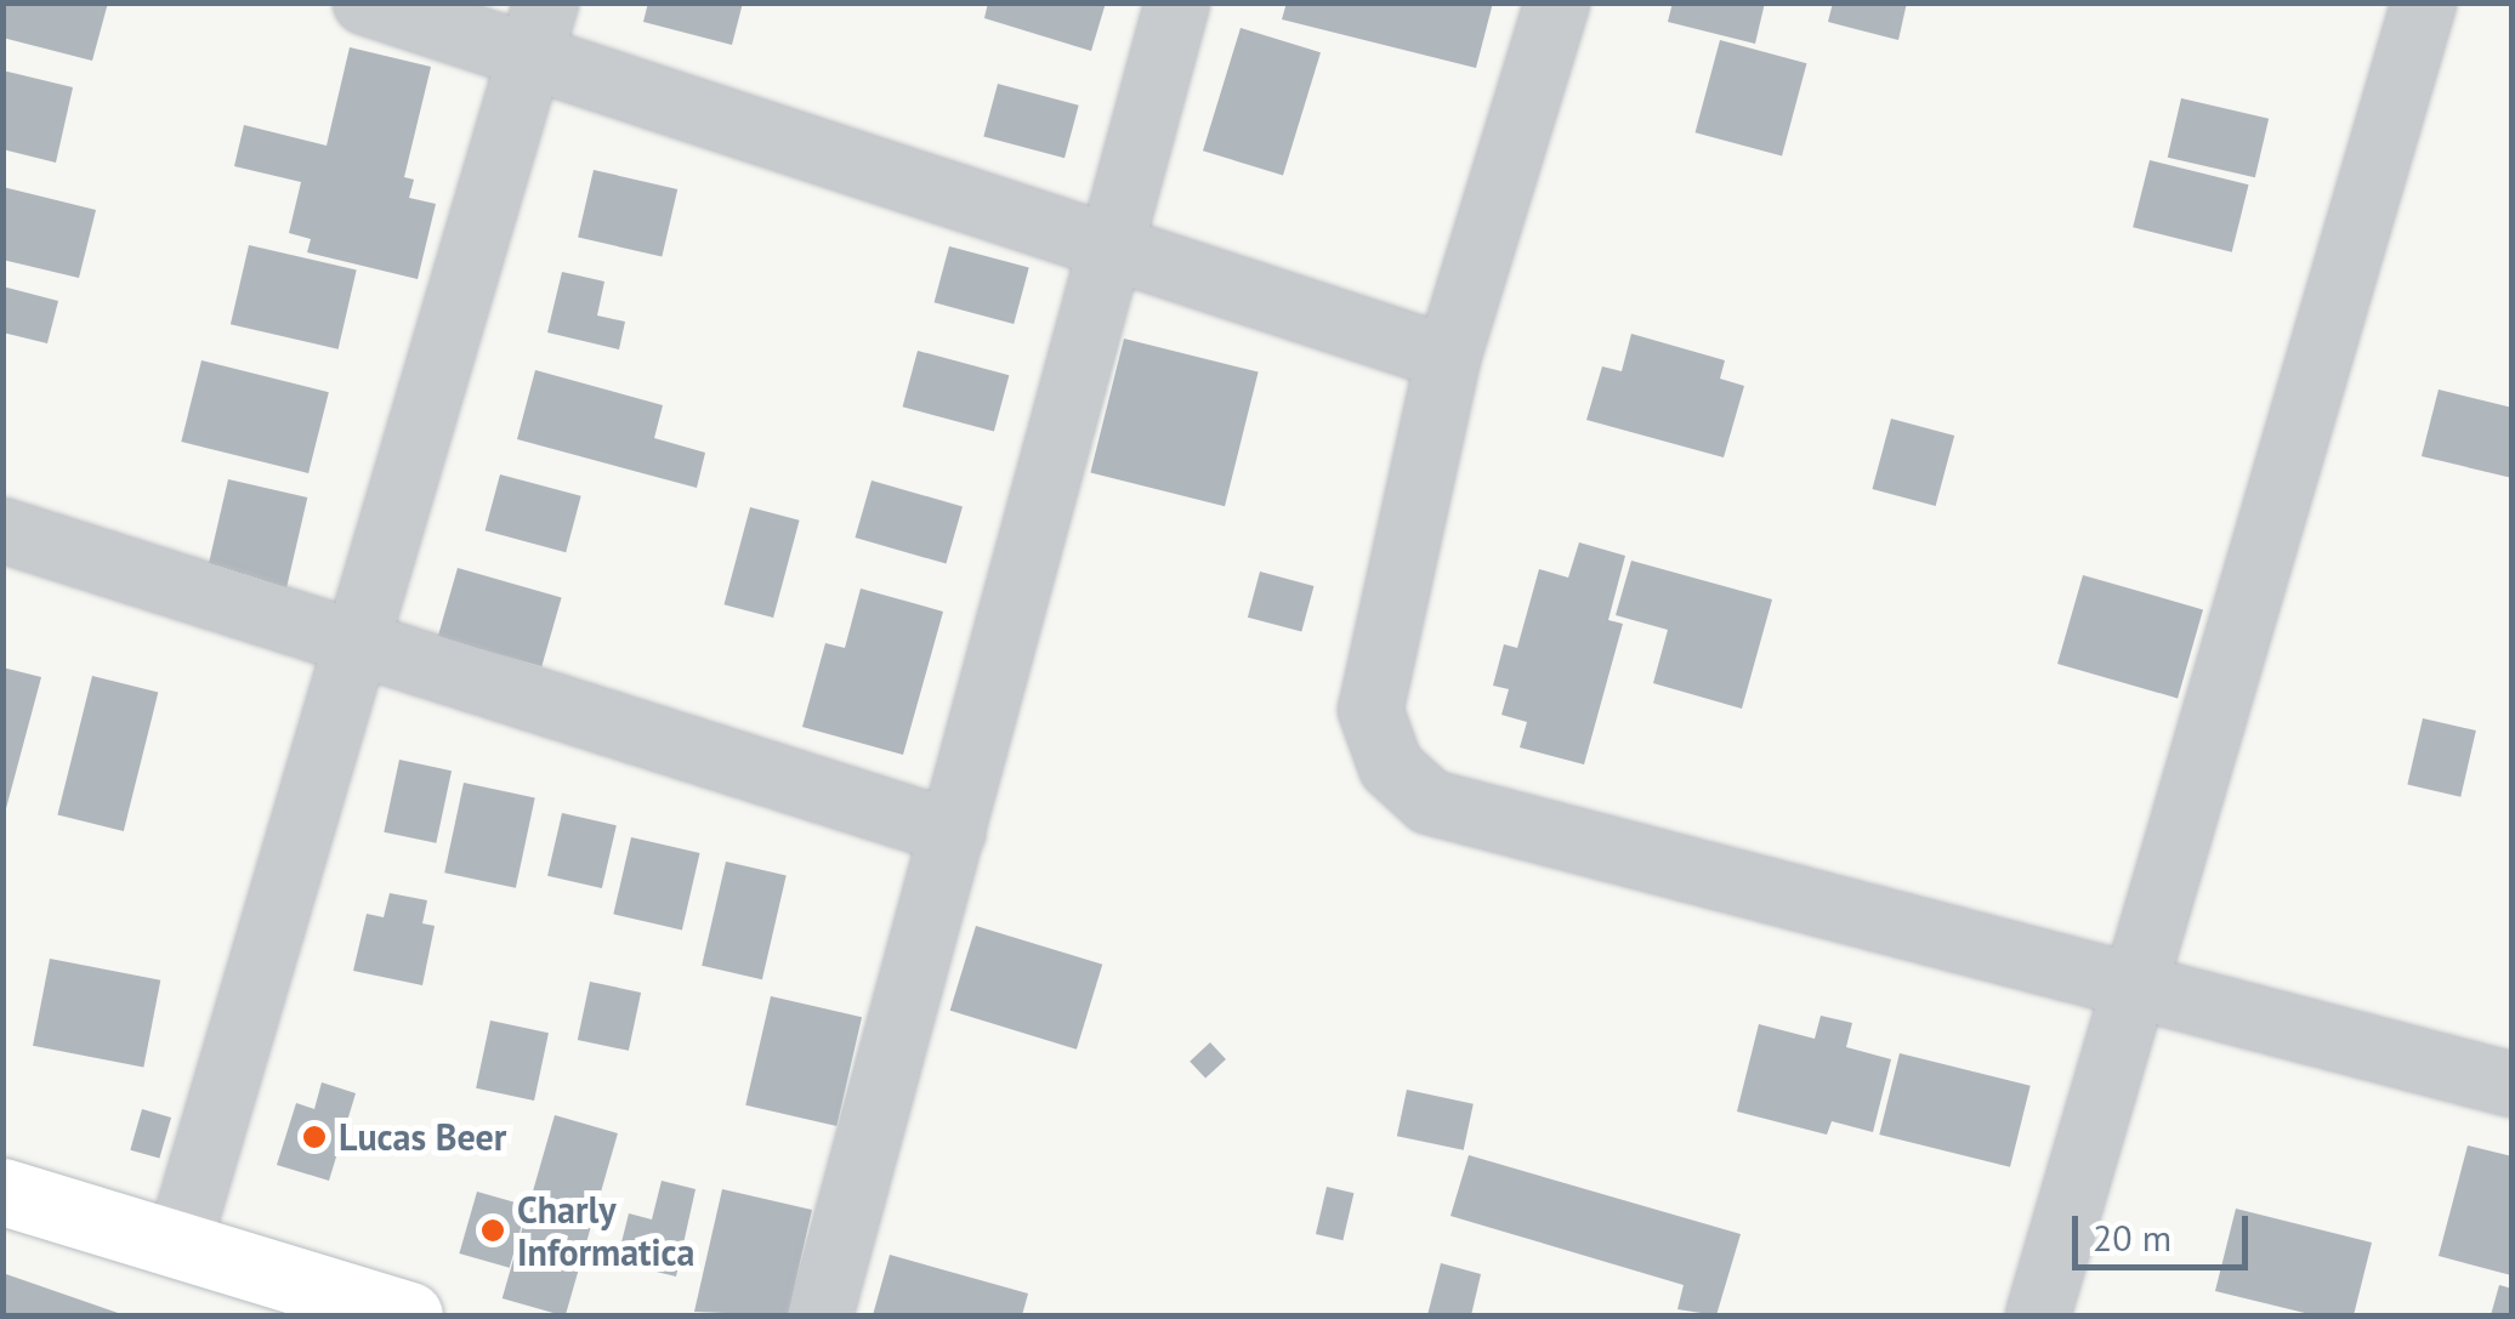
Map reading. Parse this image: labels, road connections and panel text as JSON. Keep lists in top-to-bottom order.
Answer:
{
  "places": ["Lucas Beer", "Charly Informatica"],
  "scale_bar": "20 m"
}
